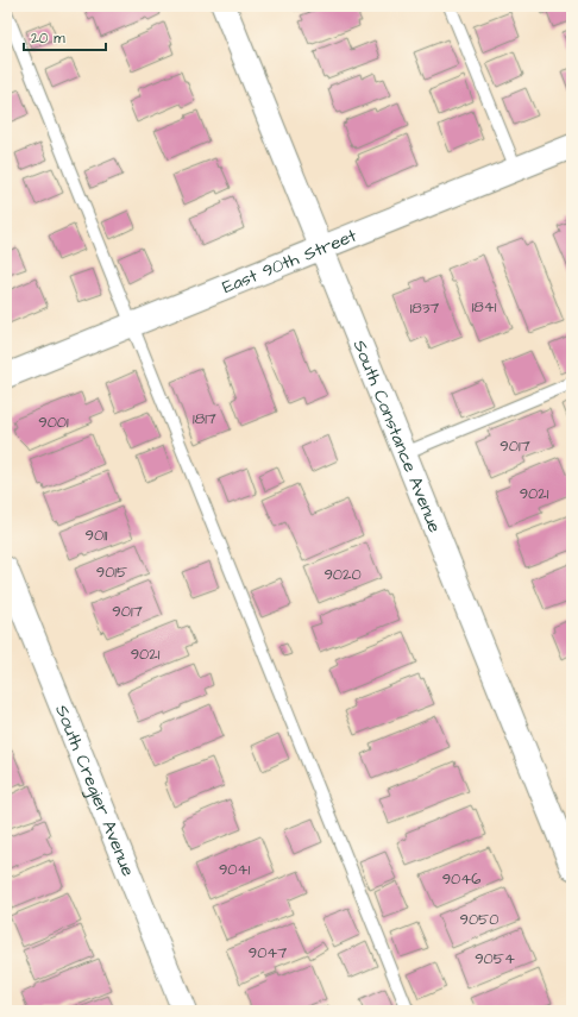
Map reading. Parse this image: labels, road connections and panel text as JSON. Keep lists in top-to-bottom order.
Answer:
{
  "streets": {
    "street": ["East 90th Street", "South Constance Avenue", "South Cregier Avenue"]
  },
  "crossings": [
    ["East 90th Street", "South Constance Avenue"]
  ],
  "house_numbers": [
    "1841",
    "1837",
    "1817",
    "9001",
    "9017",
    "9021",
    "9011",
    "9015",
    "9020",
    "9017",
    "9021",
    "9041",
    "9046",
    "9050",
    "9047",
    "9054"
  ],
  "scale_bar": "20 m"
}
